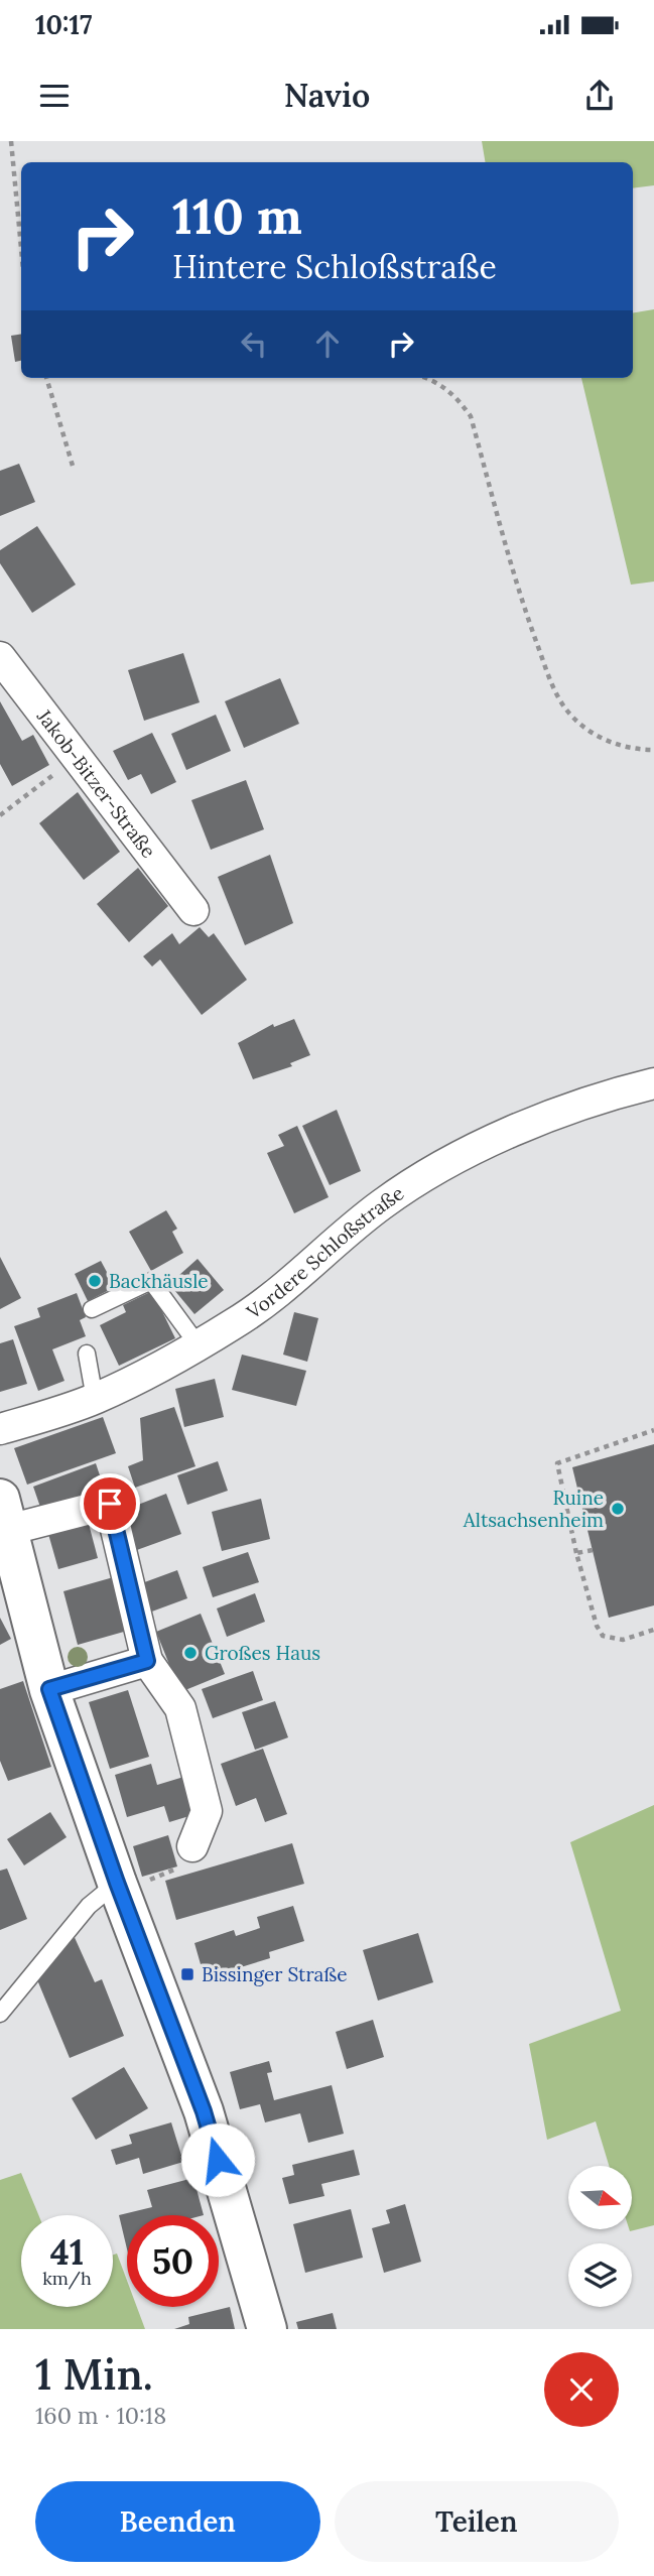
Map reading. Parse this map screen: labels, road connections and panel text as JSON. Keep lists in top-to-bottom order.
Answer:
{
  "streets": {
    "street": ["Jakob-Bitzer-Straße", "Vordere Schloßstraße"]
  },
  "places": {
    "other": ["Backhäusle", "Ruine Altsachsenheim", "Großes Haus"],
    "transit": ["Bissinger Straße"]
  },
  "north": "right",
  "page": {
    "status": "10:17",
    "header": "Navio",
    "turn": ["110 m", "Hintere Schloßstraße"],
    "speed": "41 km/h",
    "limit": "50",
    "heading": ["1 Min.", "160 m · 10:18"],
    "buttons": ["Beenden", "Teilen"]
  }
}
